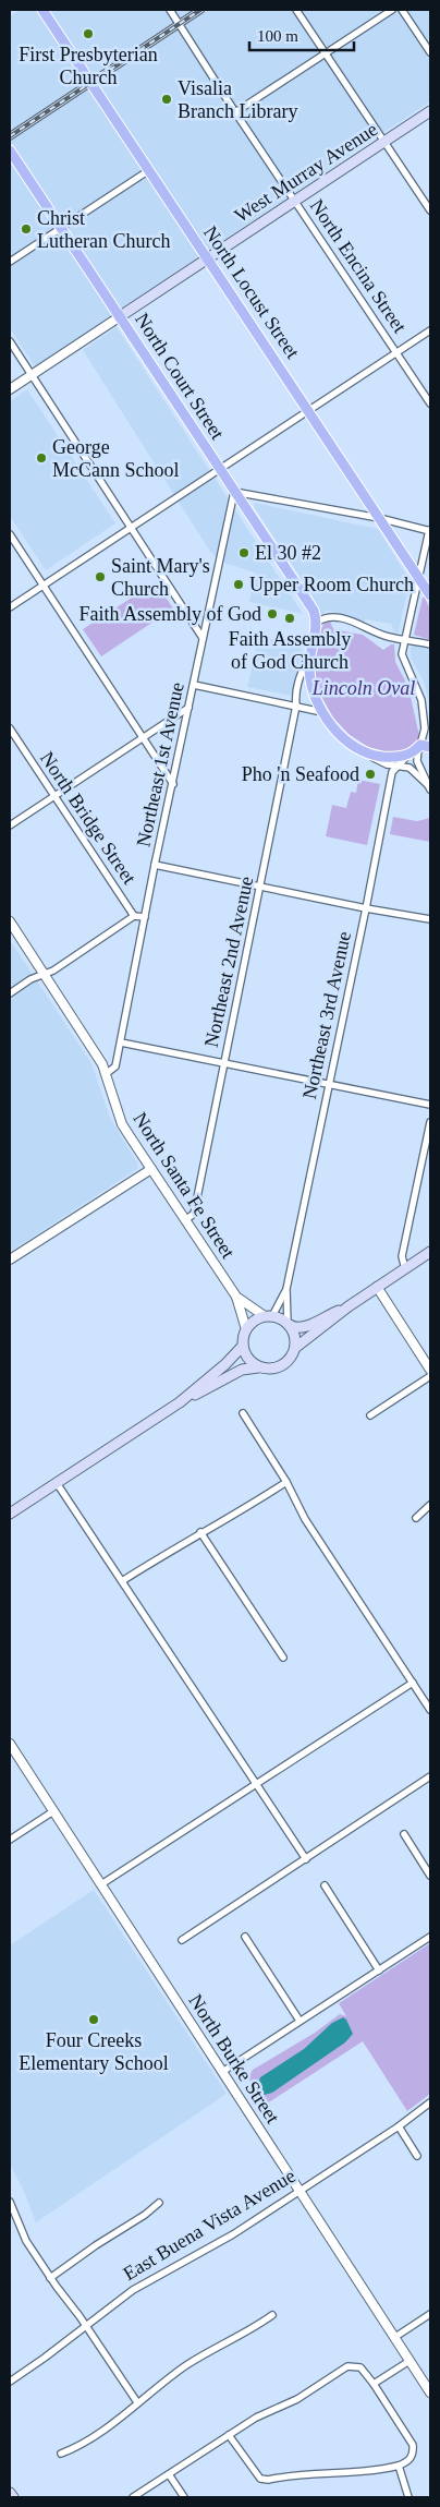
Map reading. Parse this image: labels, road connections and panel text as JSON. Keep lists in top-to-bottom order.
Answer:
{
  "streets": {
    "main road": ["West Murray Avenue", "North Locust Street", "North Court Street"],
    "street": [
      "North Encina Street",
      "Northeast 1st Avenue",
      "North Bridge Street",
      "Northeast 2nd Avenue",
      "Northeast 3rd Avenue",
      "North Santa Fe Street",
      "North Burke Street",
      "East Buena Vista Avenue"
    ]
  },
  "crossings": [
    ["West Murray Avenue", "North Encina Street"],
    ["West Murray Avenue", "North Locust Street"],
    ["West Murray Avenue", "North Court Street"],
    ["North Court Street", "Northeast 1st Avenue"],
    ["Northeast 1st Avenue", "North Santa Fe Street"],
    ["Northeast 2nd Avenue", "North Santa Fe Street"],
    ["Northeast 3rd Avenue", "North Santa Fe Street"],
    ["North Burke Street", "East Buena Vista Avenue"]
  ],
  "parks": ["Lincoln Oval"],
  "places": [
    "First Presbyterian Church",
    "Visalia Branch Library",
    "Christ Lutheran Church",
    "George McCann School",
    "El 30 #2",
    "Saint Mary's Church",
    "Upper Room Church",
    "Faith Assembly of God",
    "Faith Assembly of God Church",
    "Pho 'n Seafood",
    "Four Creeks Elementary School"
  ],
  "scale_bar": "100 m"
}
